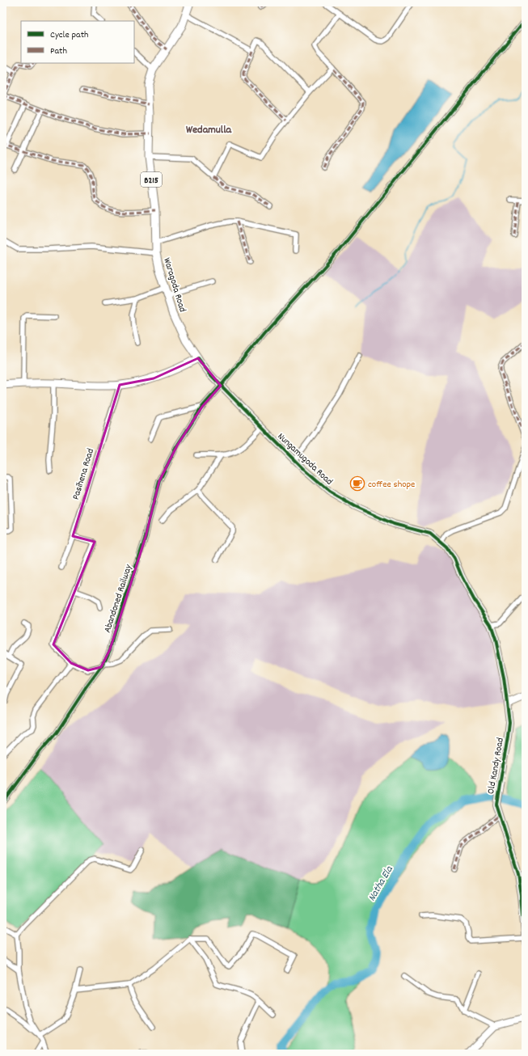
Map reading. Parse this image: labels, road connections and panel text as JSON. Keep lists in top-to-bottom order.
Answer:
{
  "streets": {
    "main road": ["B215", "Waragoda Road"],
    "street": [
      "Nungamugoda Road",
      "Pasihena Road",
      "Abandoned Railway",
      "Old Kandy Road"
    ]
  },
  "crossings": [
    ["Waragoda Road", "Nungamugoda Road"],
    ["Nungamugoda Road", "Abandoned Railway"],
    ["Nungamugoda Road", "Old Kandy Road"]
  ],
  "districts": ["Wedamulla"],
  "water": ["Natha Ela"],
  "places": {
    "cafe": ["coffee shope"]
  },
  "legend": ["Cycle path", "Path"]
}
